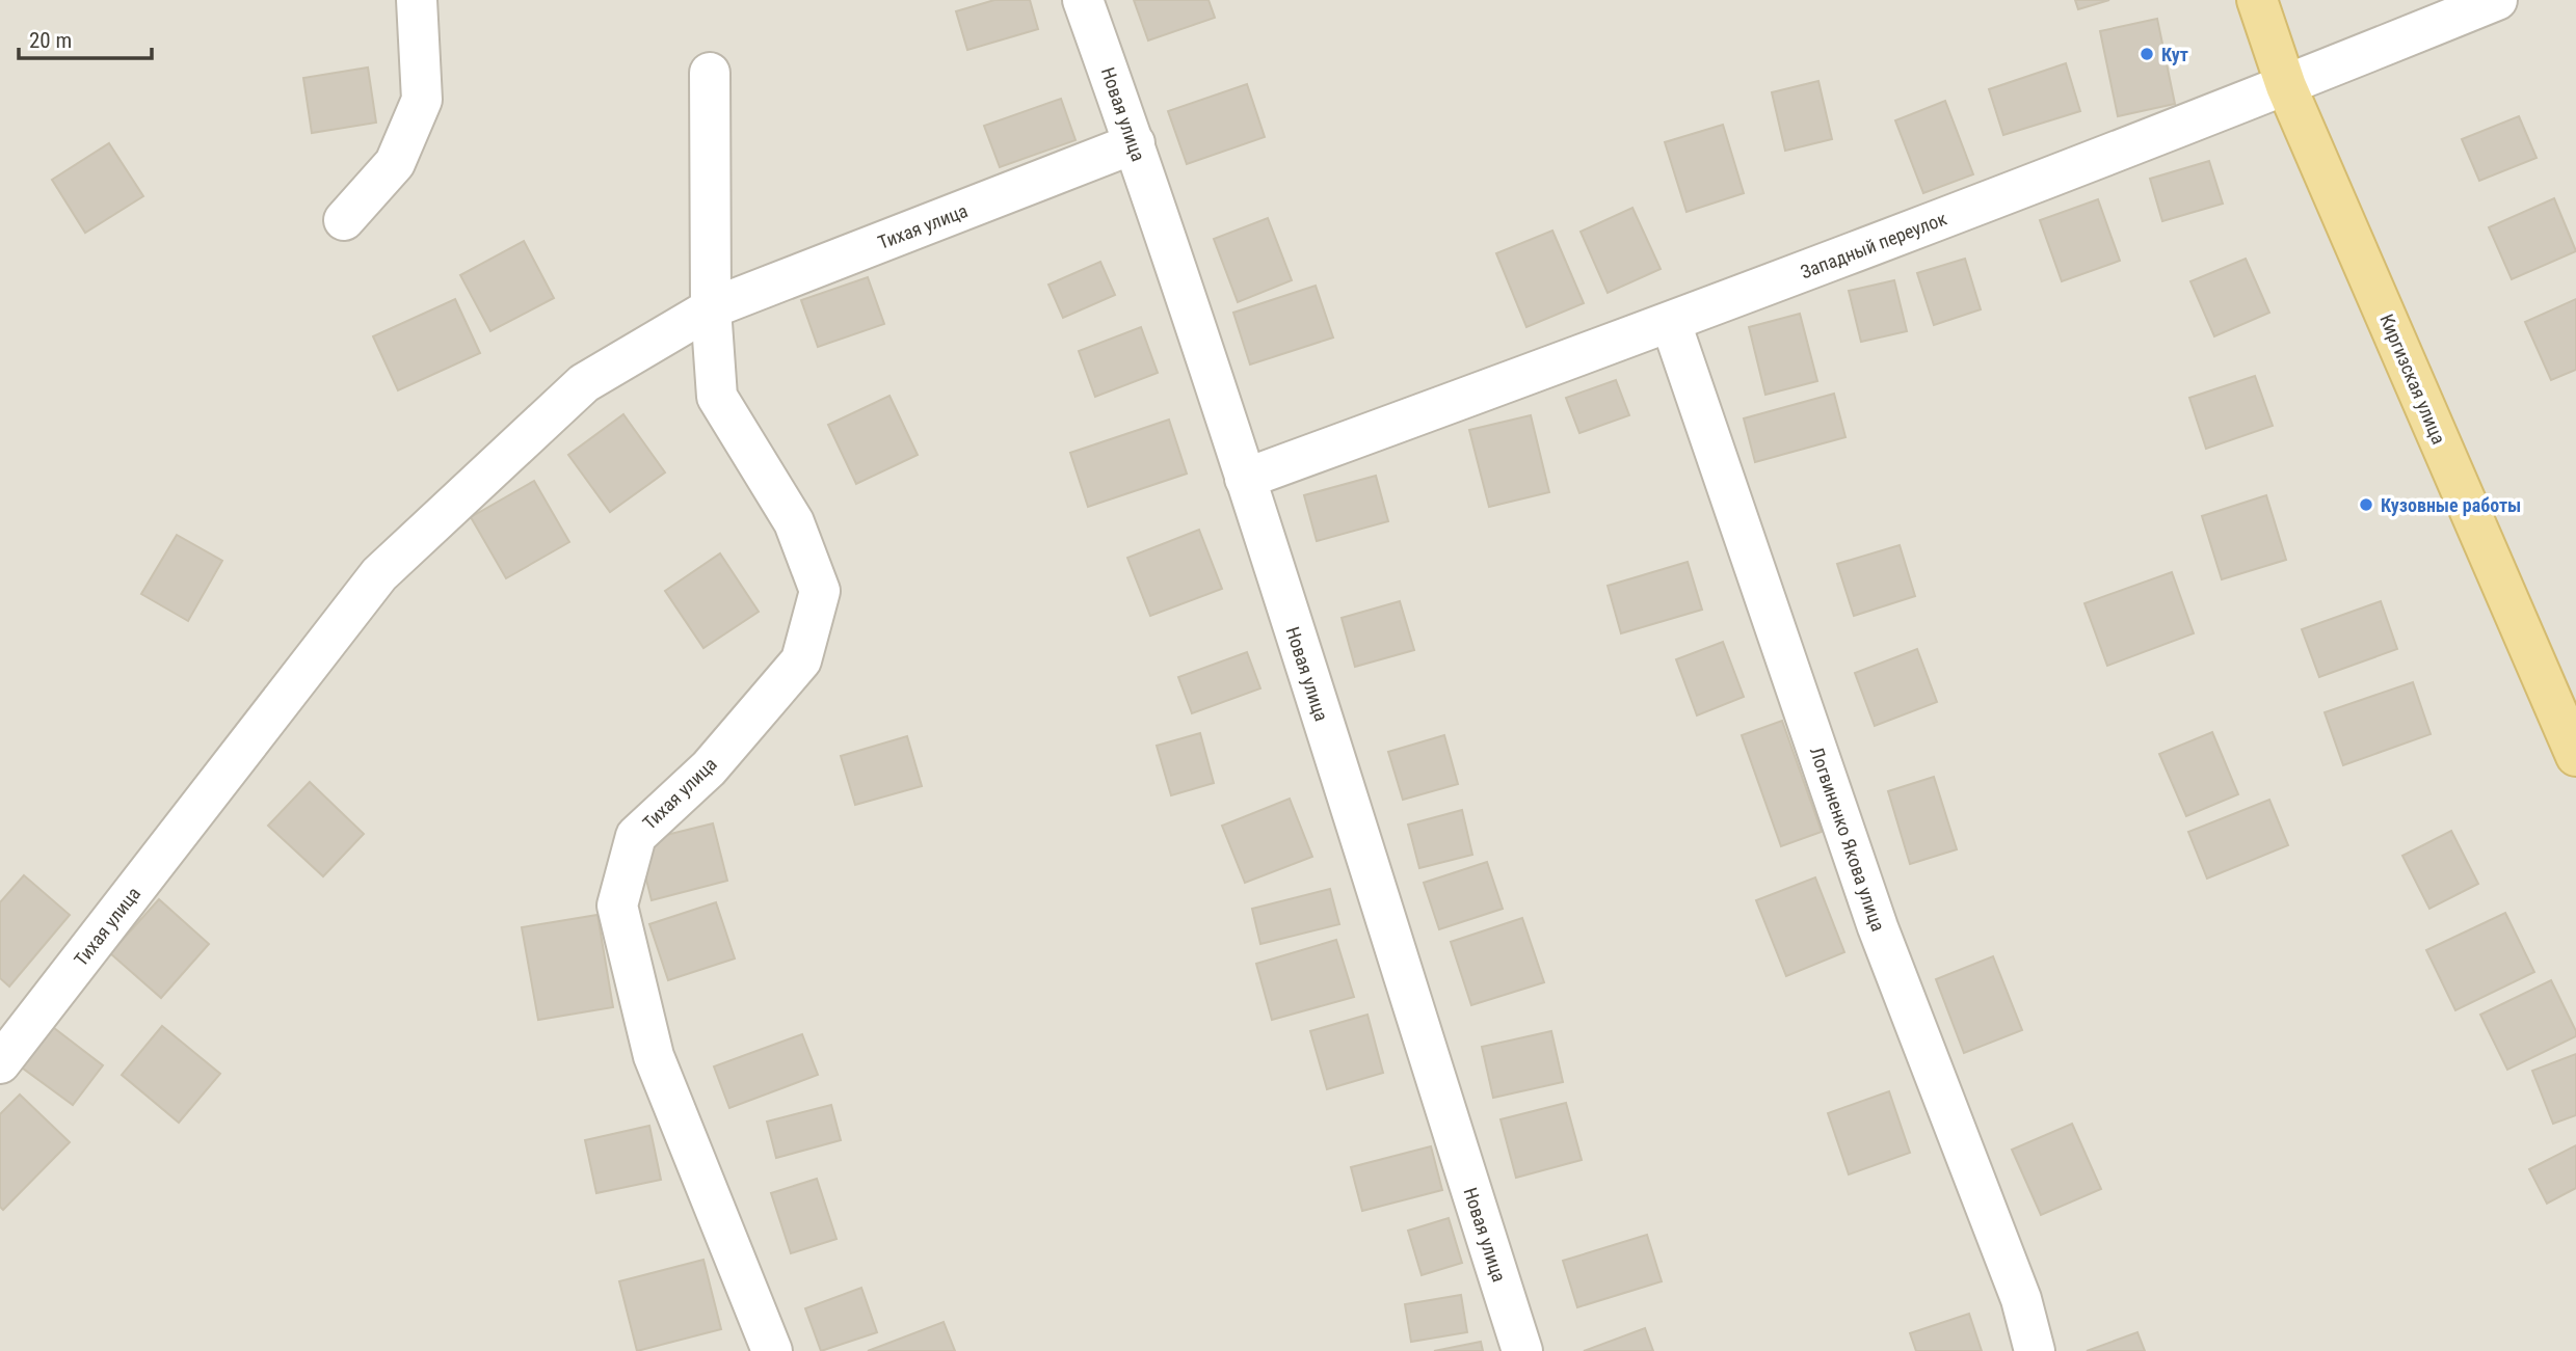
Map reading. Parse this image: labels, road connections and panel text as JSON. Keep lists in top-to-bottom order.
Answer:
{
  "streets": {
    "main road": ["Киргизская улица"],
    "street": [
      "Новая улица",
      "Тихая улица",
      "Западный переулок",
      "Логвиненко Якова улица"
    ]
  },
  "crossings": [
    ["Новая улица", "Тихая улица"],
    ["Новая улица", "Западный переулок"],
    ["Западный переулок", "Киргизская улица"],
    ["Западный переулок", "Логвиненко Якова улица"]
  ],
  "places": ["Кут", "Кузовные работы"],
  "scale_bar": "20 m"
}
